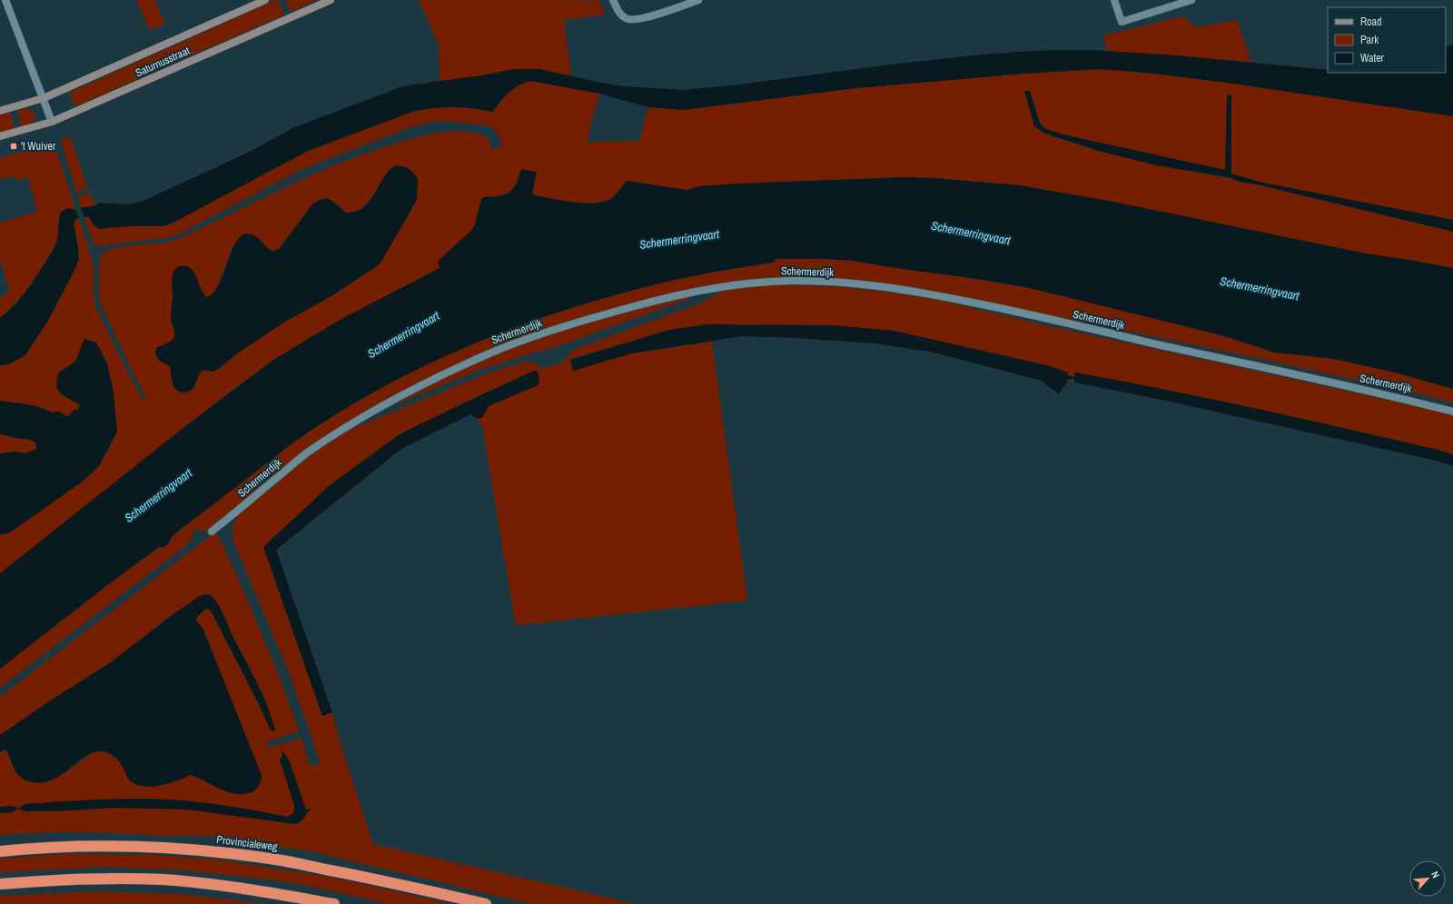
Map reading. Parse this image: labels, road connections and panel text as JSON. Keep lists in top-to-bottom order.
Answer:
{
  "streets": {
    "highway": ["Provincialeweg"],
    "street": ["Saturnusstraat", "Schermerdijk"]
  },
  "water": ["Schermerringvaart"],
  "places": {
    "transit": ["'t Wuiver"]
  },
  "legend": ["Road", "Park", "Water"],
  "north": "top right"
}
